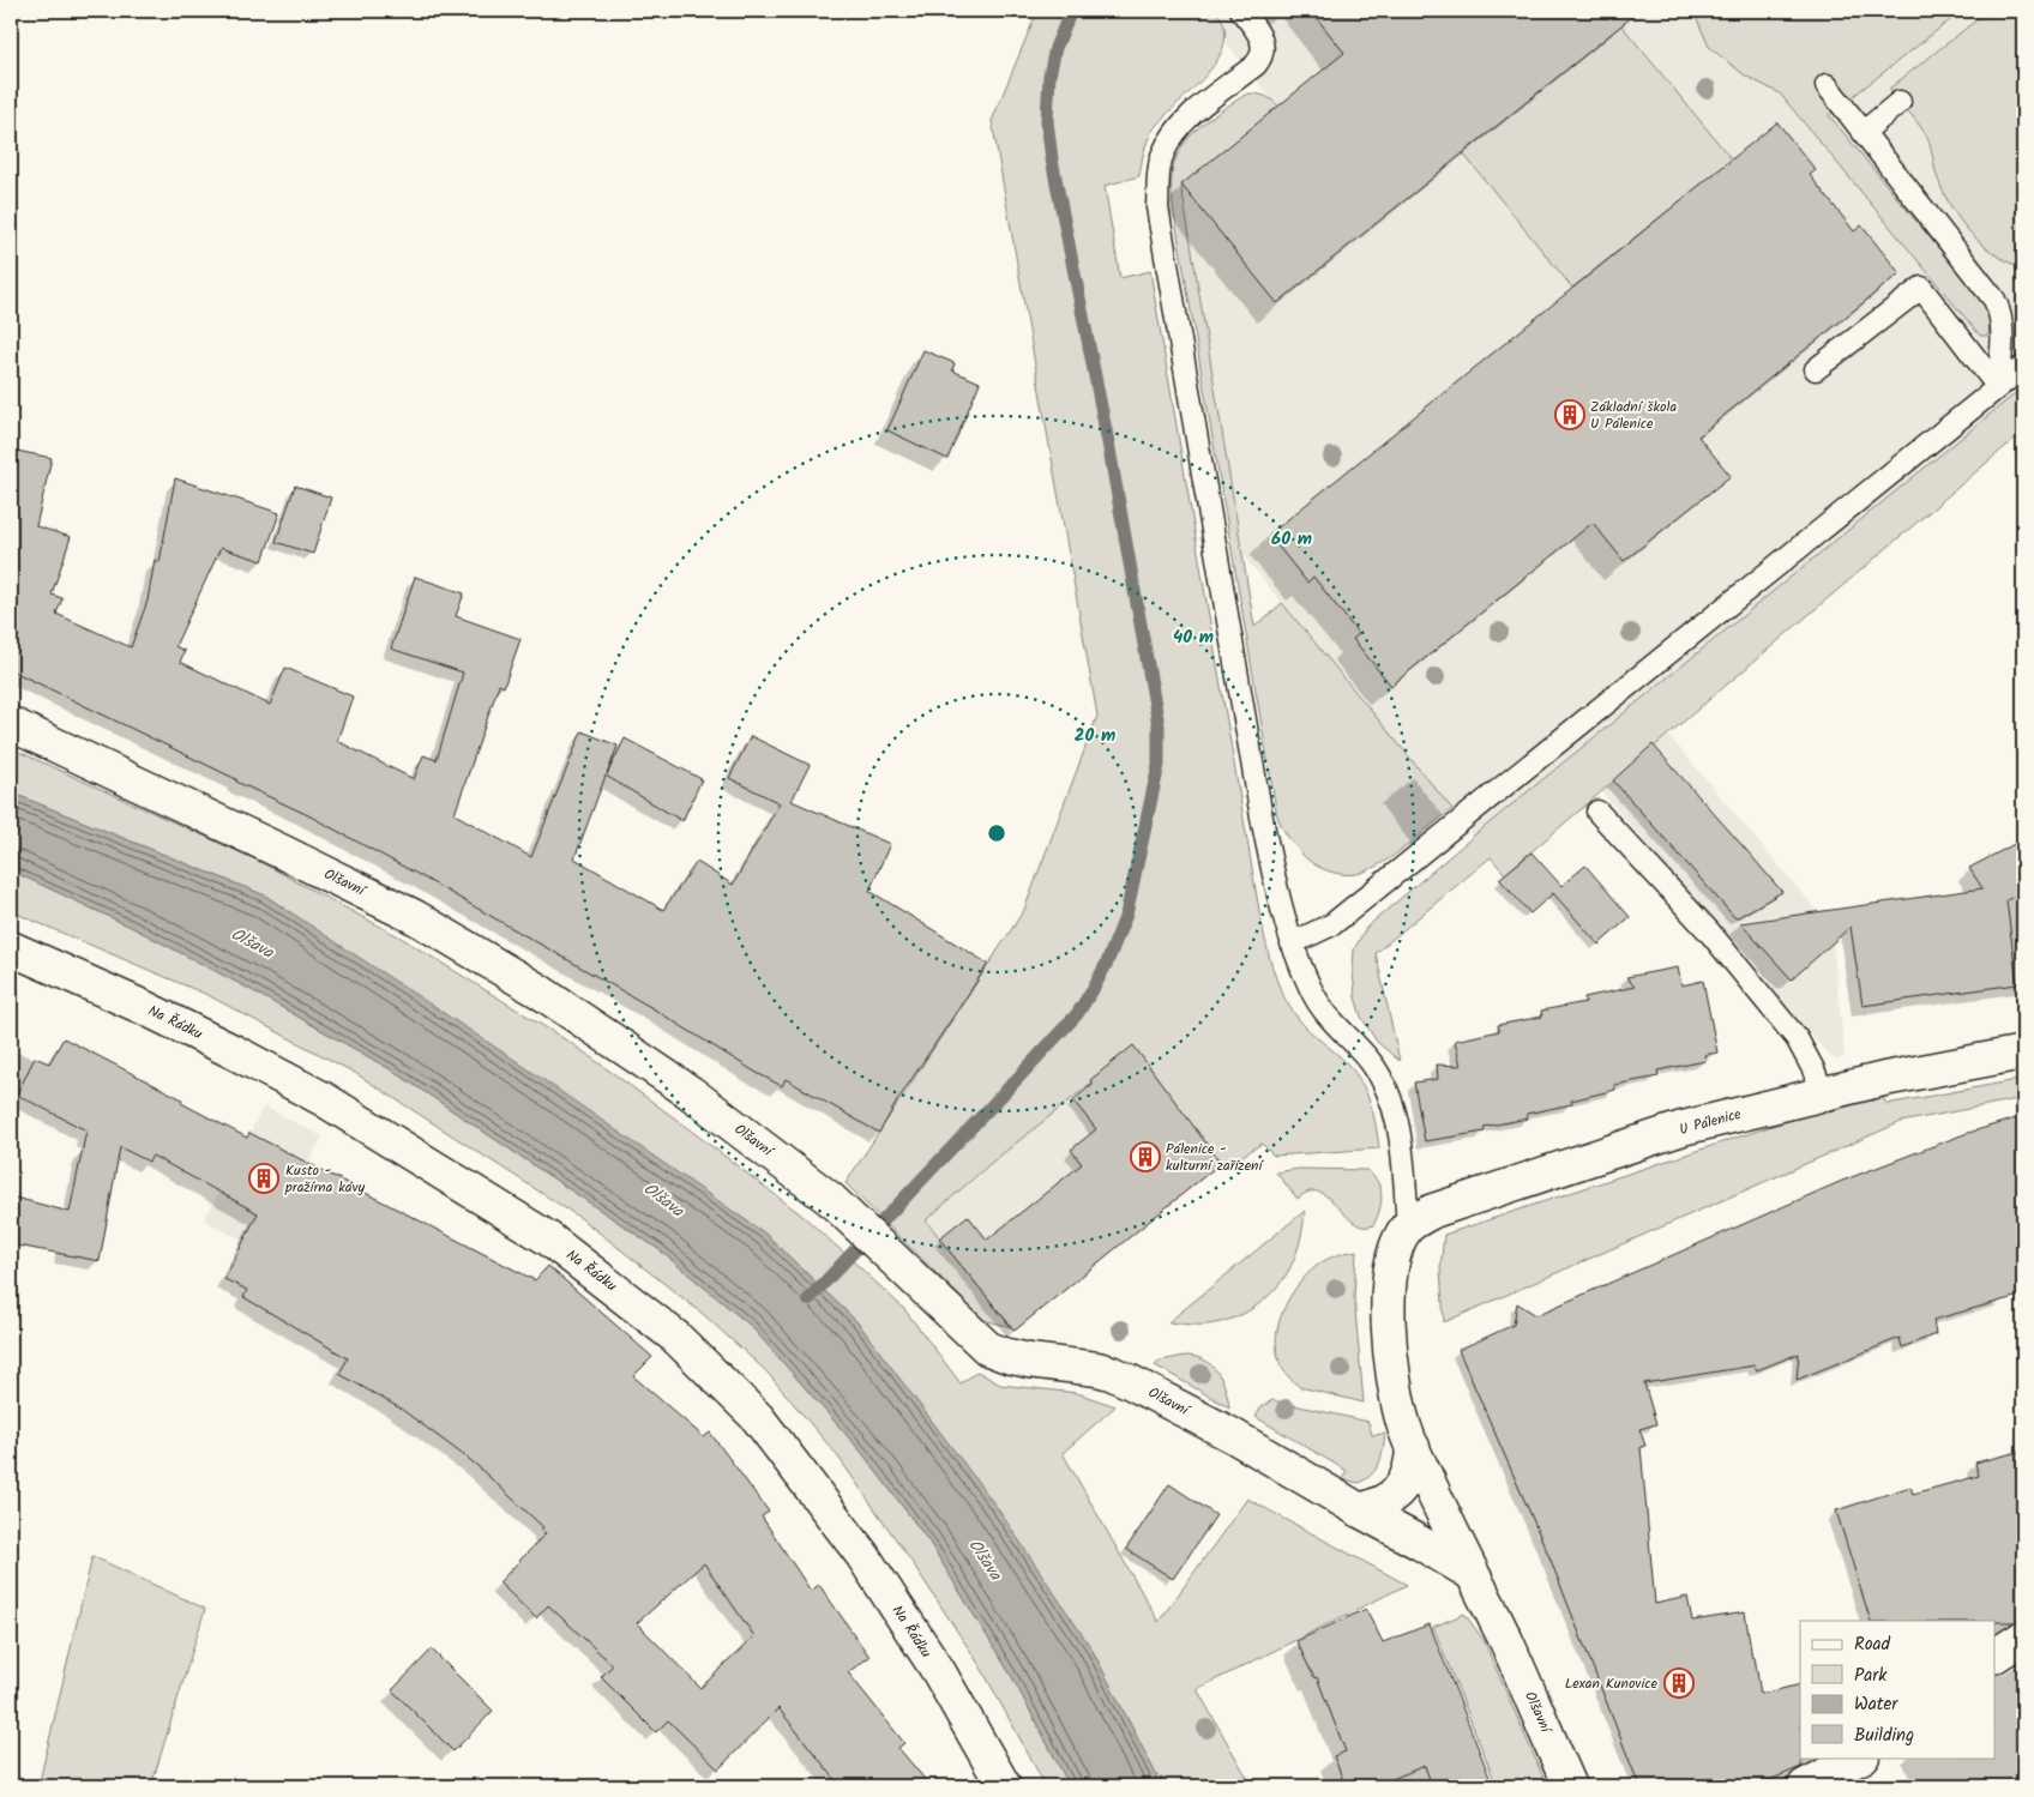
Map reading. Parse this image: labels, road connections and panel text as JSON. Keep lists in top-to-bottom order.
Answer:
{
  "streets": {
    "street": ["Olšavní", "Na Řádku", "U Pálenice"]
  },
  "crossings": [
    ["Olšavní", "U Pálenice"]
  ],
  "water": ["Olšava"],
  "places": {
    "building": [
      "Základní škola U Pálenice",
      "Pálenice - kulturní zařízení",
      "Kusto - pražírna kávy",
      "Lexan Kunovice"
    ]
  },
  "legend": [
    "Road",
    "Park",
    "Water",
    "Building"
  ],
  "rings": ["60 m", "40 m", "20 m"]
}
